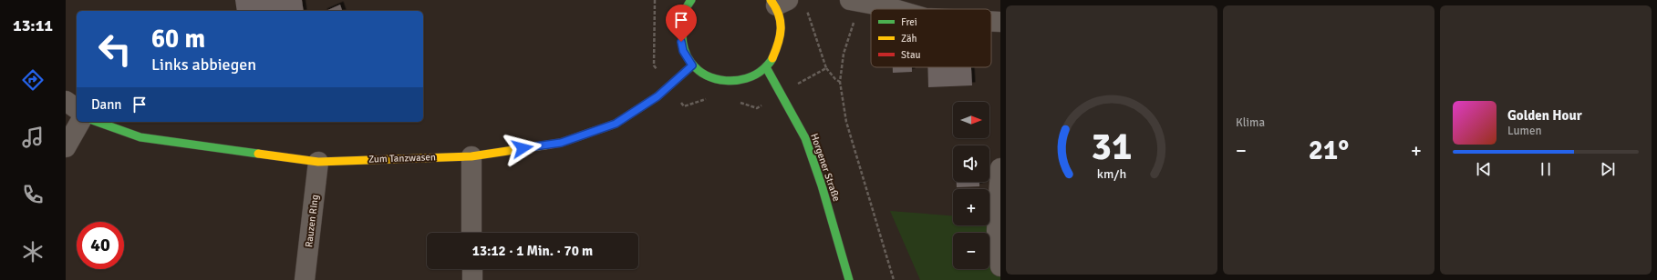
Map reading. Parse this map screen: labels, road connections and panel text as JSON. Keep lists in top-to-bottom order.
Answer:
{
  "streets": {
    "street": ["Zum Tanzwasen", "Horgener Straße", "Rauzen RIng"]
  },
  "crossings": [
    ["Zum Tanzwasen", "Rauzen RIng"]
  ],
  "legend": ["Frei", "Zäh", "Stau"],
  "north": "right",
  "page": {
    "tabs": "13:11",
    "tile": "Klima",
    "turn": ["60 m", "Links abbiegen"],
    "then": "Dann",
    "song": ["Golden Hour", "Lumen"],
    "map_buttons": ["+", "−"],
    "heat": ["−", "21°", "+"],
    "limit": "40",
    "trip": "13:12 · 1 Min. · 70 m",
    "gauge": ["31", "km/h"]
  }
}
